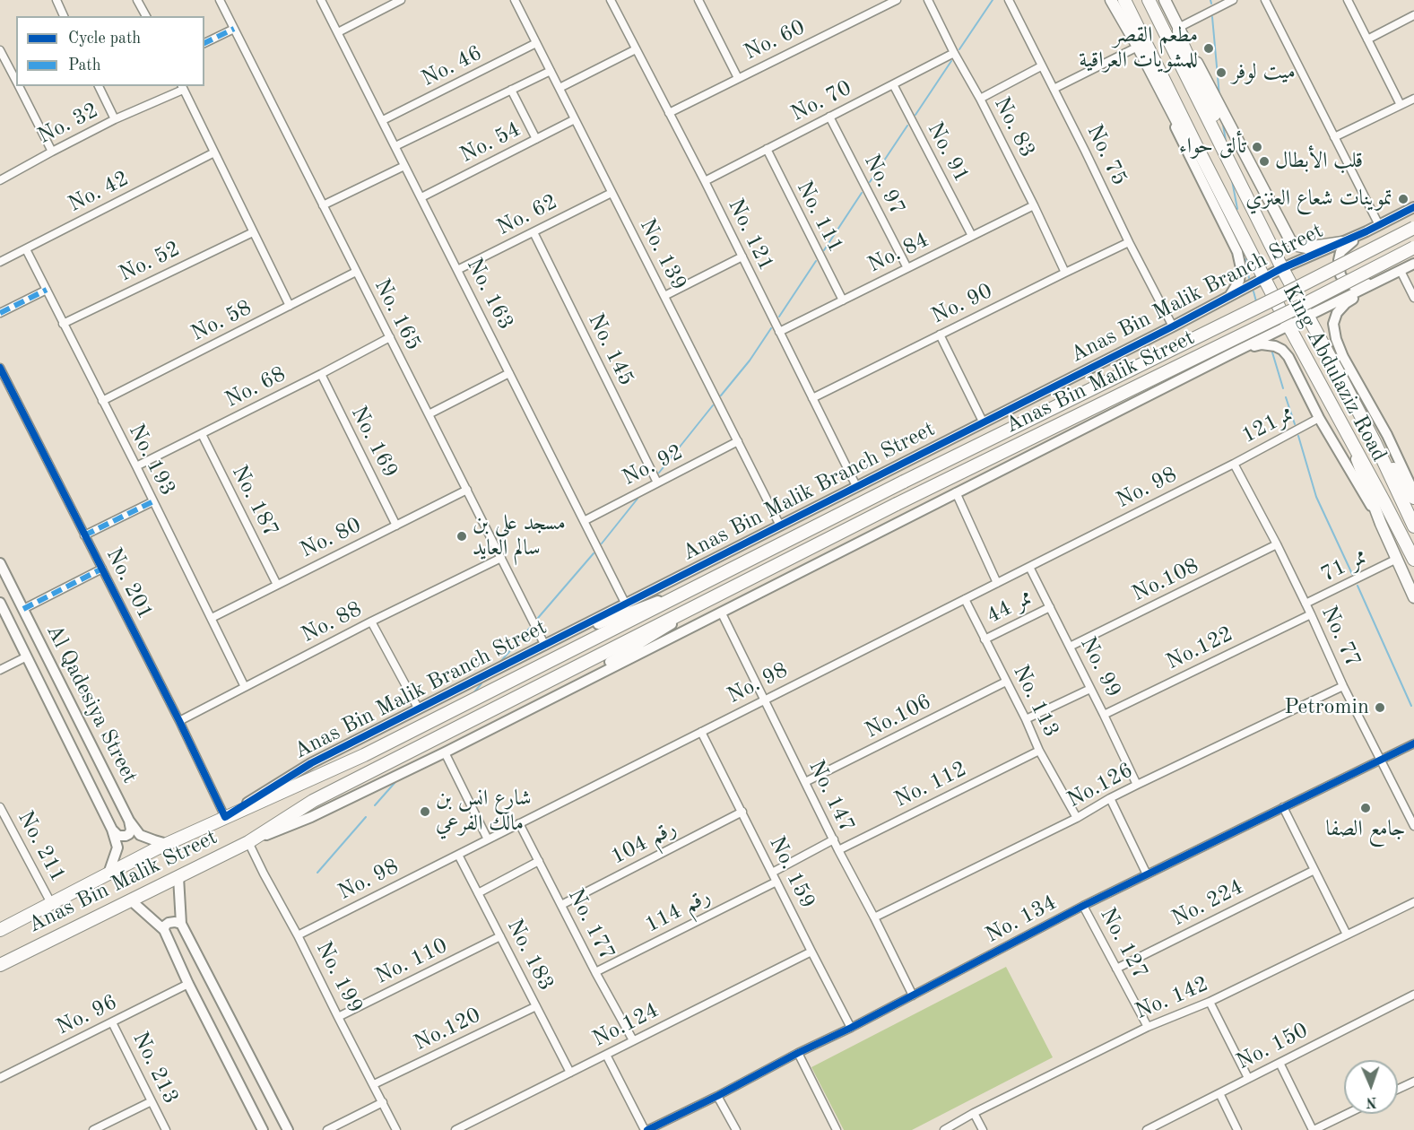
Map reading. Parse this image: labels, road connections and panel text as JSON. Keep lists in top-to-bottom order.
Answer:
{
  "streets": {
    "main road": ["King Abdulaziz Road", "Anas Bin Malik Street"],
    "street": [
      "No. 60",
      "No. 46",
      "No. 70",
      "No. 32",
      "No. 83",
      "No. 54",
      "No. 91",
      "No. 75",
      "No. 97",
      "No. 42",
      "No. 62",
      "No. 111",
      "No. 121",
      "No. 84",
      "No. 139",
      "No. 52",
      "Anas Bin Malik Branch Street",
      "No. 163",
      "No. 90",
      "No. 165",
      "No. 58",
      "No. 145",
      "No. 68",
      "ممر121",
      "No. 169",
      "No. 193",
      "No. 92",
      "No. 98",
      "No. 187",
      "No. 80",
      "ممر 71",
      "No.108",
      "No. 201",
      "ممر 44",
      "No. 88",
      "No. 77",
      "No.122",
      "No. 99",
      "No. 113",
      "Al Qadesiya Street",
      "No.106",
      "No. 112",
      "No.126",
      "No. 147",
      "رقم 104",
      "No. 211",
      "No. 159",
      "No. 224",
      "رقم 114",
      "No. 134",
      "No. 177",
      "No. 127",
      "No. 183",
      "No. 110",
      "No. 199",
      "No. 142",
      "No. 96",
      "No.124",
      "No.120",
      "No. 150",
      "No. 213"
    ]
  },
  "crossings": [
    ["No. 60", "No. 121"],
    ["No. 46", "No. 139"],
    ["No. 46", "No. 163"],
    ["No. 70", "No. 83"],
    ["No. 70", "No. 91"],
    ["No. 70", "No. 97"],
    ["No. 70", "No. 111"],
    ["No. 70", "No. 121"],
    ["No. 83", "No. 84"],
    ["No. 83", "No. 90"],
    ["No. 54", "No. 139"],
    ["No. 54", "No. 163"],
    ["No. 91", "No. 84"],
    ["No. 75", "Anas Bin Malik Branch Street"],
    ["No. 75", "No. 90"],
    ["No. 97", "No. 84"],
    ["No. 42", "No. 193"],
    ["No. 62", "No. 139"],
    ["No. 62", "No. 163"],
    ["No. 62", "No. 145"],
    ["No. 111", "No. 84"],
    ["No. 121", "No. 84"],
    ["No. 121", "Anas Bin Malik Branch Street"],
    ["No. 121", "No. 90"],
    ["No. 139", "Anas Bin Malik Branch Street"],
    ["No. 139", "No. 92"],
    ["No. 52", "No. 193"],
    ["Anas Bin Malik Branch Street", "No. 163"],
    ["Anas Bin Malik Branch Street", "No. 165"],
    ["Anas Bin Malik Branch Street", "King Abdulaziz Road"],
    ["Anas Bin Malik Branch Street", "Anas Bin Malik Street"],
    ["Anas Bin Malik Branch Street", "No. 201"],
    ["No. 163", "No. 92"],
    ["No. 165", "No. 58"],
    ["No. 165", "No. 68"],
    ["No. 165", "No. 80"],
    ["No. 165", "No. 88"],
    ["No. 58", "No. 193"],
    ["No. 145", "No. 92"],
    ["Anas Bin Malik Street", "No. 201"],
    ["Anas Bin Malik Street", "Al Qadesiya Street"],
    ["Anas Bin Malik Street", "No. 211"],
    ["Anas Bin Malik Street", "No. 199"],
    ["No. 68", "No. 169"],
    ["No. 68", "No. 193"],
    ["No. 68", "No. 187"],
    ["ممر121", "No. 98"],
    ["ممر121", "No. 77"],
    ["No. 169", "No. 80"],
    ["No. 193", "No. 80"],
    ["No. 193", "No. 88"],
    ["No. 98", "No. 77"],
    ["No. 98", "No. 99"],
    ["No. 98", "No. 113"],
    ["No. 98", "No. 147"],
    ["No. 98", "No. 159"],
    ["No. 98", "No. 177"],
    ["No. 98", "No. 183"],
    ["No. 98", "No. 199"],
    ["No. 187", "No. 80"],
    ["ممر 71", "No. 77"],
    ["No.108", "No. 77"],
    ["No.108", "No. 99"],
    ["No. 201", "No. 88"],
    ["ممر 44", "No. 99"],
    ["ممر 44", "No. 113"],
    ["No. 77", "No.122"],
    ["No. 77", "No.126"],
    ["No. 77", "No. 134"],
    ["No.122", "No. 99"],
    ["No. 99", "No.126"],
    ["No. 113", "No.106"],
    ["No. 113", "No. 112"],
    ["No. 113", "No.126"],
    ["No.106", "No. 147"],
    ["No. 112", "No. 147"],
    ["No.126", "No. 147"],
    ["No. 147", "No. 134"],
    ["رقم 104", "No. 159"],
    ["رقم 104", "No. 177"],
    ["No. 159", "رقم 114"],
    ["No. 159", "No. 134"],
    ["No. 159", "No.124"],
    ["No. 224", "No. 127"],
    ["رقم 114", "No. 177"],
    ["No. 134", "No. 127"],
    ["No. 177", "No.124"],
    ["No. 127", "No. 142"],
    ["No. 183", "No. 110"],
    ["No. 183", "No.124"],
    ["No. 183", "No.120"],
    ["No. 110", "No. 199"],
    ["No. 199", "No.120"],
    ["No. 96", "No. 213"]
  ],
  "places": [
    "مطعم القصر للمشويات العراقية",
    "ميت لوفر",
    "تألق حواء",
    "قلب الأبطال",
    "تموينات شعاع العنزي",
    "مسجد علي بن سالم العايد",
    "Petromin",
    "جامع الصفا",
    "شارع انس بن مالك الفرعي"
  ],
  "legend": ["Cycle path", "Path"],
  "north": "bottom"
}
